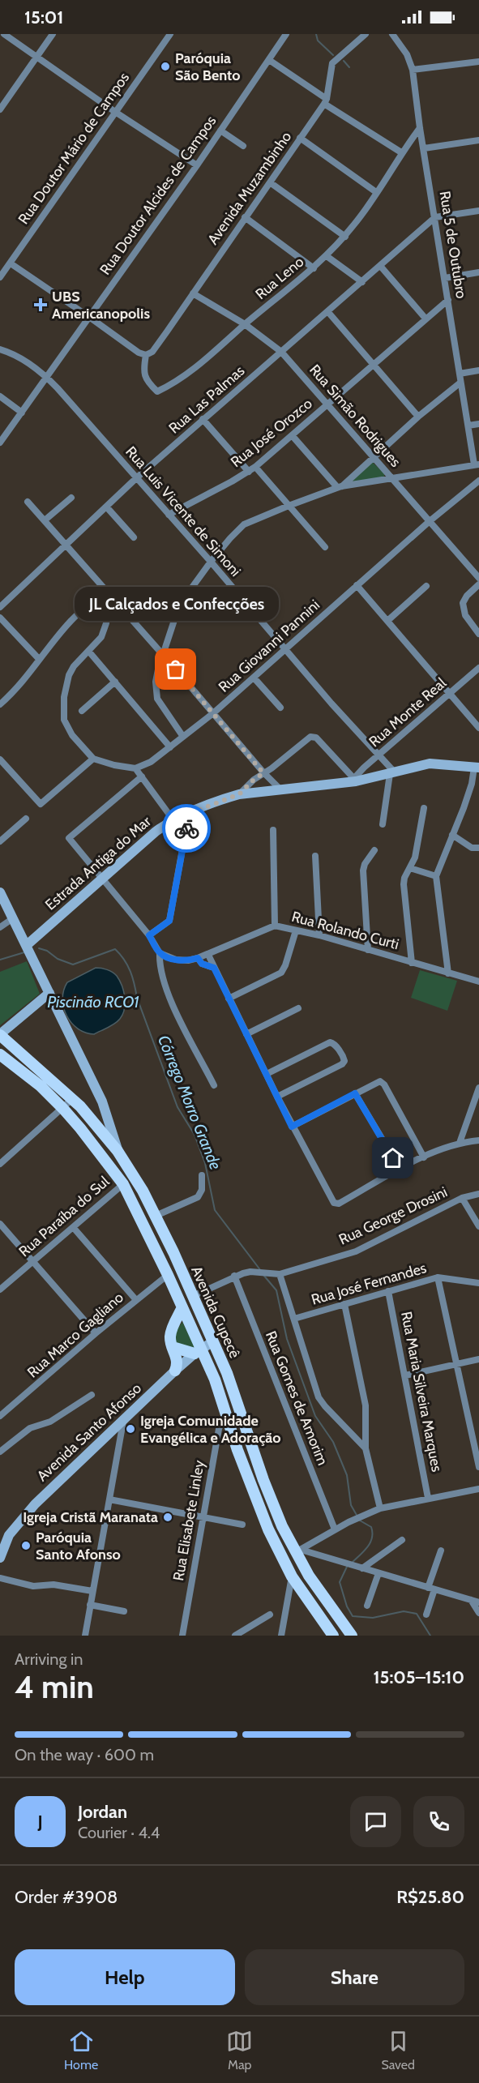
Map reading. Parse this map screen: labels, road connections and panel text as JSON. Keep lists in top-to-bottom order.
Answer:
{
  "streets": {
    "main road": ["Avenida Cupecê"],
    "street": [
      "Rua Doutor Mário de Campos",
      "Avenida Muzambinho",
      "Rua Doutor Alcides de Campos",
      "Rua 5 de Outubro",
      "Rua Leno",
      "Rua Las Palmas",
      "Rua Simão Rodrigues",
      "Rua José Orozco",
      "Rua Luis Vicente de Simoni",
      "Rua Giovanni Pannini",
      "Rua Monte Real",
      "Estrada Antiga do Mar",
      "Rua Rolando Curti",
      "Rua George Drosini",
      "Rua Paraíba do Sul",
      "Rua José Fernandes",
      "Rua Marco Gagliano",
      "Rua Maria Silveira Marques",
      "Rua Gomes de Amorim",
      "Avenida Santo Afonso",
      "Rua Elisabete Linley"
    ]
  },
  "crossings": [
    ["Avenida Muzambinho", "Rua Leno"],
    ["Avenida Muzambinho", "Rua Simão Rodrigues"],
    ["Rua Doutor Alcides de Campos", "Rua Luis Vicente de Simoni"],
    ["Rua 5 de Outubro", "Rua Leno"],
    ["Rua 5 de Outubro", "Rua Las Palmas"],
    ["Rua 5 de Outubro", "Rua José Orozco"],
    ["Rua Leno", "Rua Simão Rodrigues"],
    ["Rua Las Palmas", "Rua Simão Rodrigues"],
    ["Rua Las Palmas", "Rua Luis Vicente de Simoni"],
    ["Rua Simão Rodrigues", "Rua José Orozco"],
    ["Rua Simão Rodrigues", "Rua Giovanni Pannini"],
    ["Rua José Orozco", "Rua Luis Vicente de Simoni"],
    ["Rua Luis Vicente de Simoni", "Rua Giovanni Pannini"],
    ["Rua Luis Vicente de Simoni", "Rua Monte Real"],
    ["Rua Luis Vicente de Simoni", "Estrada Antiga do Mar"],
    ["Rua Monte Real", "Estrada Antiga do Mar"],
    ["Rua George Drosini", "Avenida Cupecê"],
    ["Rua George Drosini", "Rua Gomes de Amorim"],
    ["Rua Paraíba do Sul", "Avenida Cupecê"],
    ["Rua José Fernandes", "Rua Maria Silveira Marques"],
    ["Avenida Cupecê", "Rua Marco Gagliano"],
    ["Avenida Cupecê", "Avenida Santo Afonso"],
    ["Avenida Cupecê", "Rua Elisabete Linley"]
  ],
  "water": ["Piscinão RCO1", "Córrego Morro Grande"],
  "places": {
    "other": [
      "Paróquia São Bento",
      "JL Calçados e Confecções",
      "Igreja Comunidade Evangélica e Adoração",
      "Igreja Cristã Maranata",
      "Paróquia Santo Afonso"
    ],
    "health": ["UBS Americanopolis"]
  },
  "page": {
    "status": "15:01",
    "bubble": "JL Calçados e Confecções",
    "heading": ["4 min", "Arriving in", "15:05–15:10"],
    "panel": [
      "Jordan",
      "Courier · 4.4",
      "Order #3908",
      "R$25.80"
    ],
    "bar": "On the way · 600 m",
    "round": "J",
    "buttons": ["Help", "Share"],
    "tabs": ["Home", "Map", "Saved"]
  }
}
